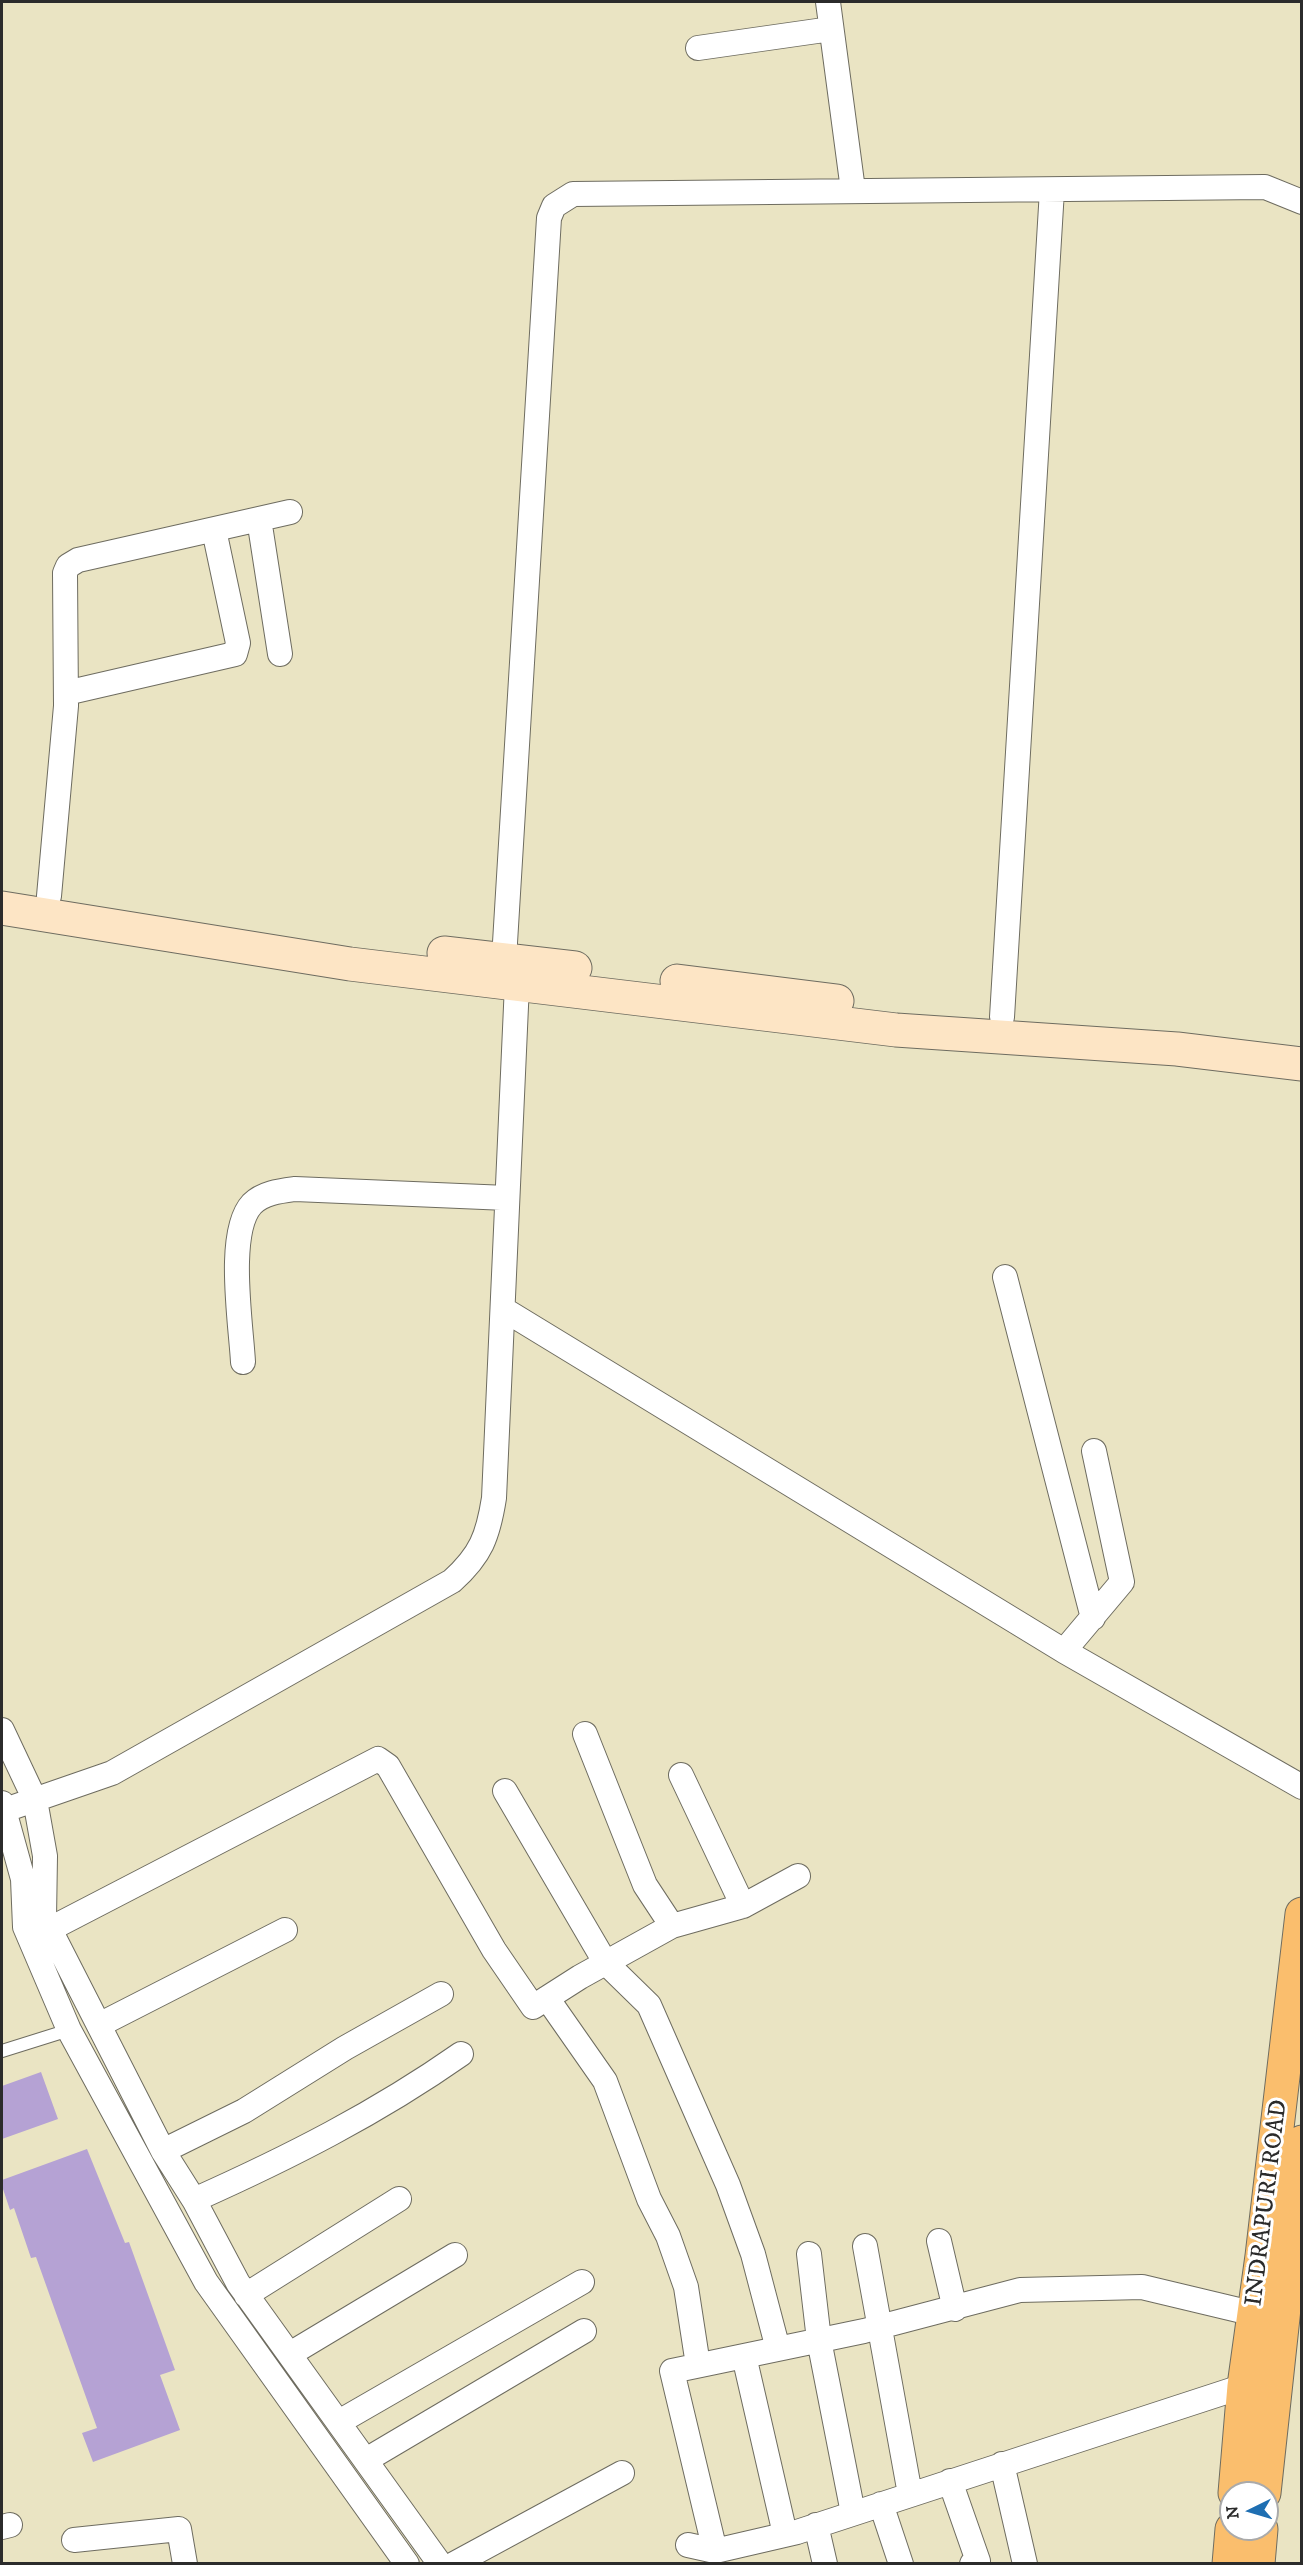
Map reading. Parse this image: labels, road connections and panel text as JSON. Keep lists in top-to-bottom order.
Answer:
{
  "streets": {
    "main road": ["INDRAPURI ROAD"]
  },
  "north": "left"
}
